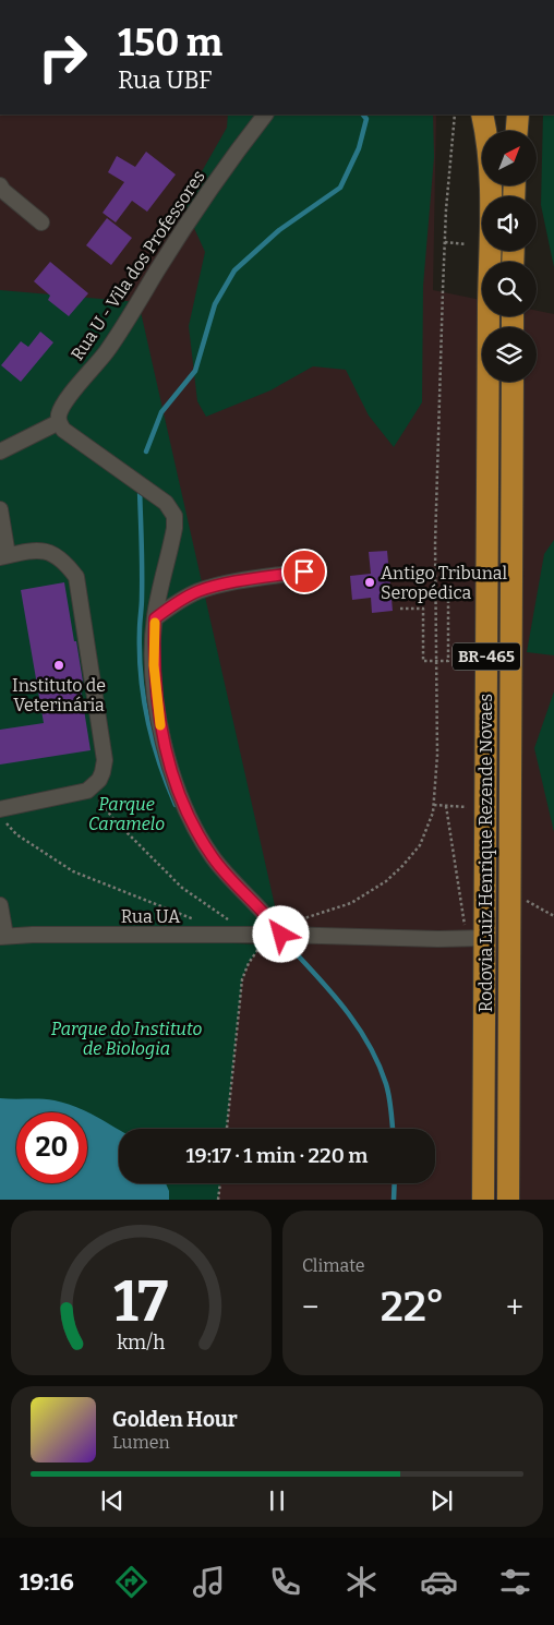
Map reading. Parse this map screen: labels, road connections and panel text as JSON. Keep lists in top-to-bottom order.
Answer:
{
  "streets": {
    "highway": ["BR-465", "Rodovia Luiz Henrique Rezende Novaes"],
    "lane": ["Rua U - Vila dos Professores", "Rua UA"]
  },
  "crossings": [
    ["Rodovia Luiz Henrique Rezende Novaes", "Rua UA"]
  ],
  "parks": ["Parque Caramelo", "Parque do Instituto de Biologia"],
  "places": ["Antigo Tribunal Seropédica", "Instituto de Veterinária"],
  "north": "top right",
  "page": {
    "turn": ["150 m", "Rua UBF"],
    "limit": "20",
    "trip": "19:17 · 1 min · 220 m",
    "tile": "Climate",
    "heat": ["−", "22°", "+"],
    "song": ["Golden Hour", "Lumen"],
    "tabs": "19:16",
    "gauge": ["17", "km/h"]
  }
}
